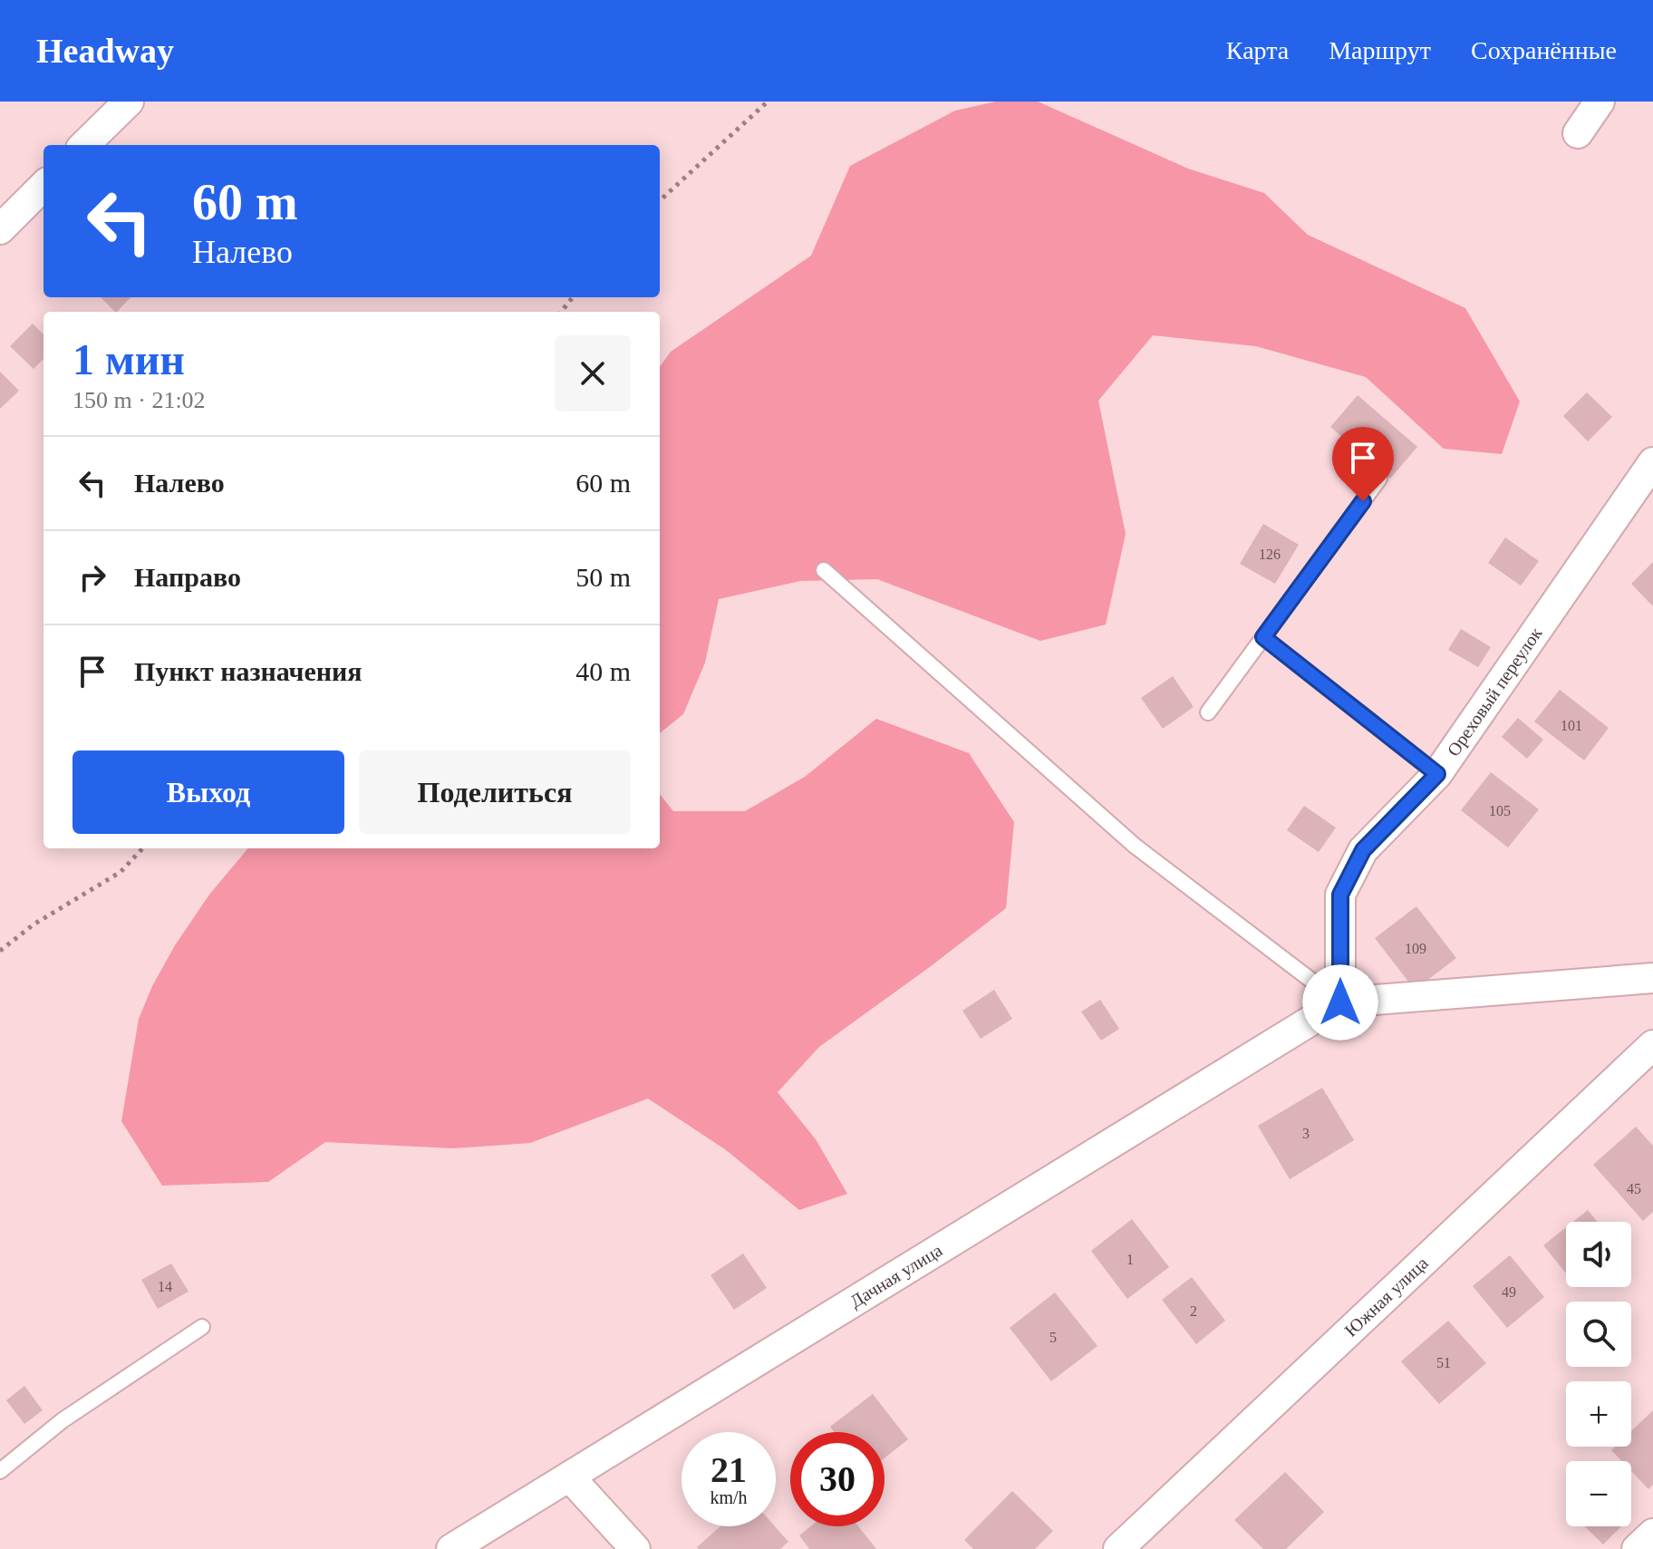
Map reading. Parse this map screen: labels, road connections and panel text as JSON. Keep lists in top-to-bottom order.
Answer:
{
  "streets": {
    "street": ["Ореховый переулок", "Дачная улица", "Южная улица"]
  },
  "crossings": [
    ["Ореховый переулок", "Дачная улица"]
  ],
  "house_numbers": [
    "126",
    "101",
    "105",
    "109",
    "3",
    "45",
    "1",
    "14",
    "49",
    "2",
    "5",
    "51"
  ],
  "page": {
    "header": "Headway",
    "nav": ["Карта", "Маршрут", "Сохранённые"],
    "turn": ["60 m", "Налево"],
    "heading": ["1 мин", "150 m · 21:02"],
    "list": [
      {
        "name": "Налево",
        "value": "60 m"
      },
      {
        "name": "Направо",
        "value": "50 m"
      },
      {
        "name": "Пункт назначения",
        "value": "40 m"
      }
    ],
    "buttons": ["Выход", "Поделиться"],
    "map_buttons": ["+", "−"],
    "speed": "21 km/h",
    "limit": "30"
  }
}
